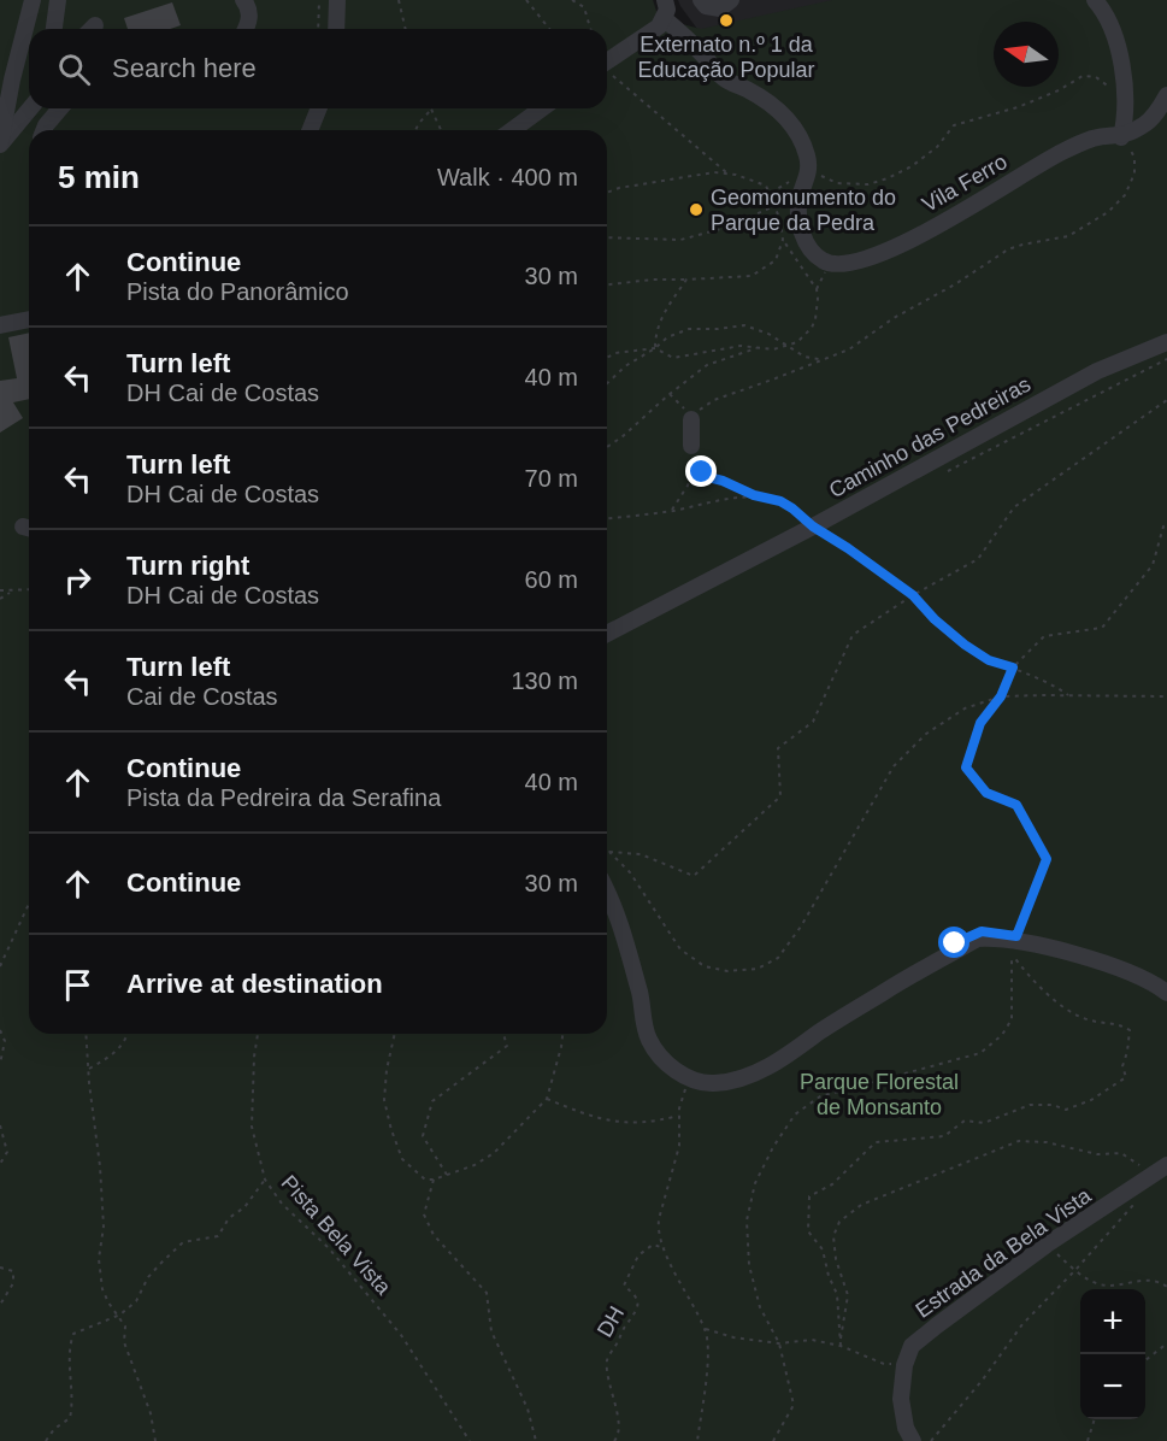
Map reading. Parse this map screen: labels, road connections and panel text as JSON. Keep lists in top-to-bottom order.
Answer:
{
  "streets": {
    "street": ["Vila Ferro", "Caminho das Pedreiras", "Estrada da Bela Vista"],
    "path": ["Pista Bela Vista", "DH"]
  },
  "parks": ["Parque Florestal de Monsanto"],
  "places": ["Externato n.º 1 da Educação Popular", "Geomonumento do Parque da Pedra"],
  "north": "left",
  "page": {
    "search": "Search here",
    "heading": ["5 min", "Walk · 400 m"],
    "list": [
      ["Continue", "Pista do Panorâmico", "30 m"],
      ["Turn left", "DH Cai de Costas", "40 m"],
      ["Turn left", "DH Cai de Costas", "70 m"],
      ["Turn right", "DH Cai de Costas", "60 m"],
      ["Turn left", "Cai de Costas", "130 m"],
      ["Continue", "Pista da Pedreira da Serafina", "40 m"],
      ["Continue", "30 m"],
      "Arrive at destination"
    ],
    "map_buttons": ["+", "−"]
  }
}
